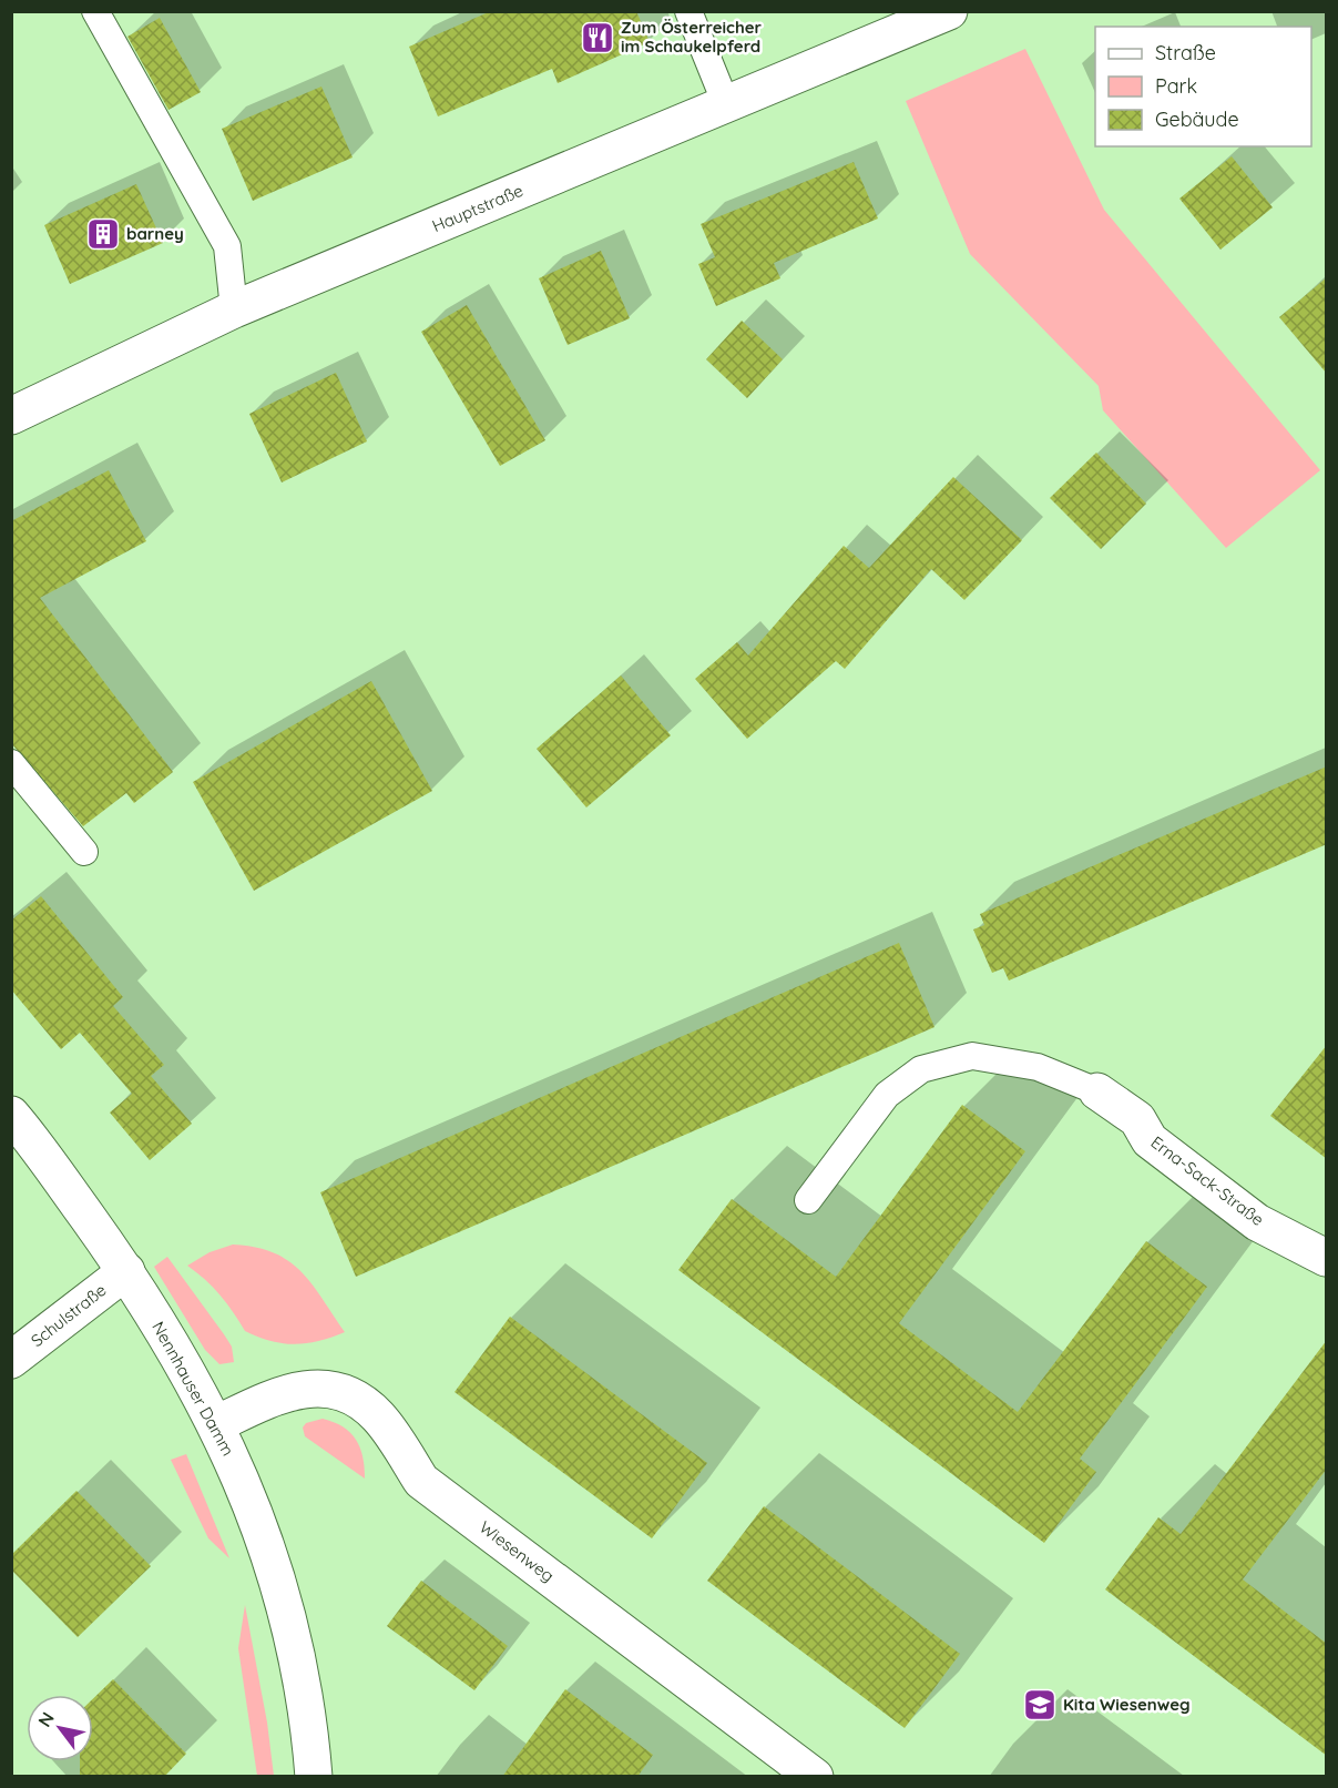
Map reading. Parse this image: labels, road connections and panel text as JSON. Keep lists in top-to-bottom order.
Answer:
{
  "streets": {
    "street": [
      "Hauptstraße",
      "Erna-Sack-Straße",
      "Schulstraße",
      "Nennhauser Damm",
      "Wiesenweg"
    ]
  },
  "crossings": [
    ["Schulstraße", "Nennhauser Damm"],
    ["Nennhauser Damm", "Wiesenweg"]
  ],
  "places": {
    "restaurant": ["Zum Österreicher im Schaukelpferd"],
    "building": ["barney"],
    "school or university": ["Kita Wiesenweg"]
  },
  "legend": ["Straße", "Park", "Gebäude"],
  "north": "top left"
}
